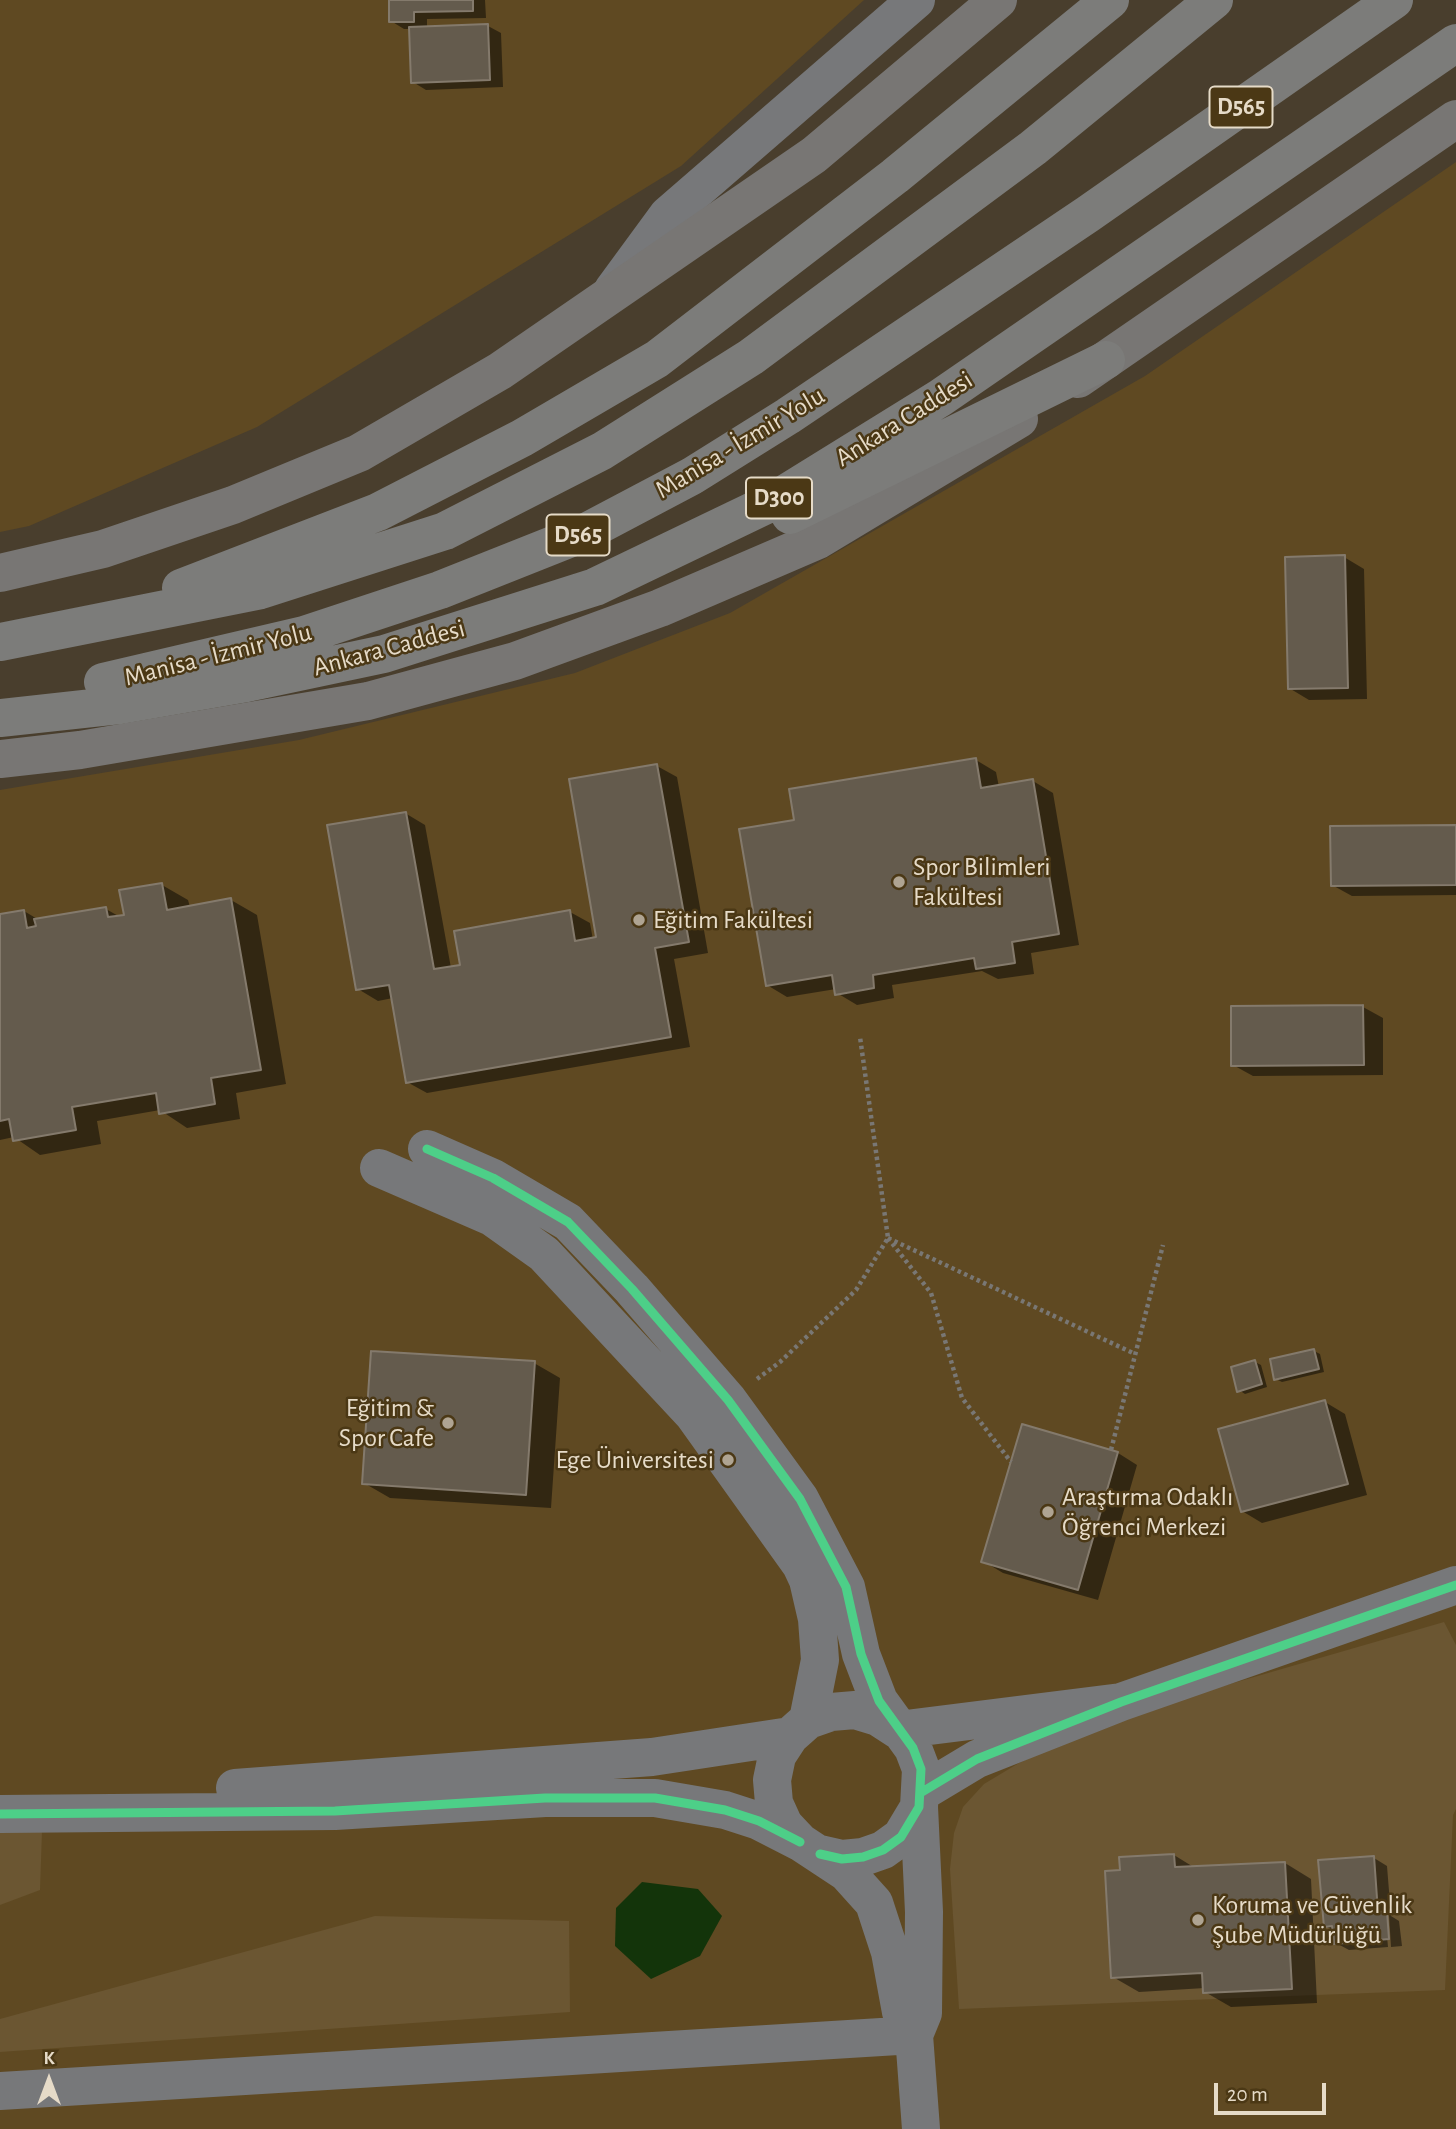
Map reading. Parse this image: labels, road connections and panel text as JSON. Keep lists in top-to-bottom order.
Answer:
{
  "streets": {
    "highway": [
      "D565",
      "Ankara Caddesi",
      "Manisa - İzmir Yolu",
      "D300"
    ]
  },
  "places": [
    "Spor Bilimleri Fakültesi",
    "Eğitim Fakültesi",
    "Eğitim & Spor Cafe",
    "Ege Üniversitesi",
    "Araştırma Odaklı Öğrenci Merkezi",
    "Koruma ve Güvenlik Şube Müdürlüğü"
  ],
  "scale_bar": "20 m",
  "north": "top"
}
